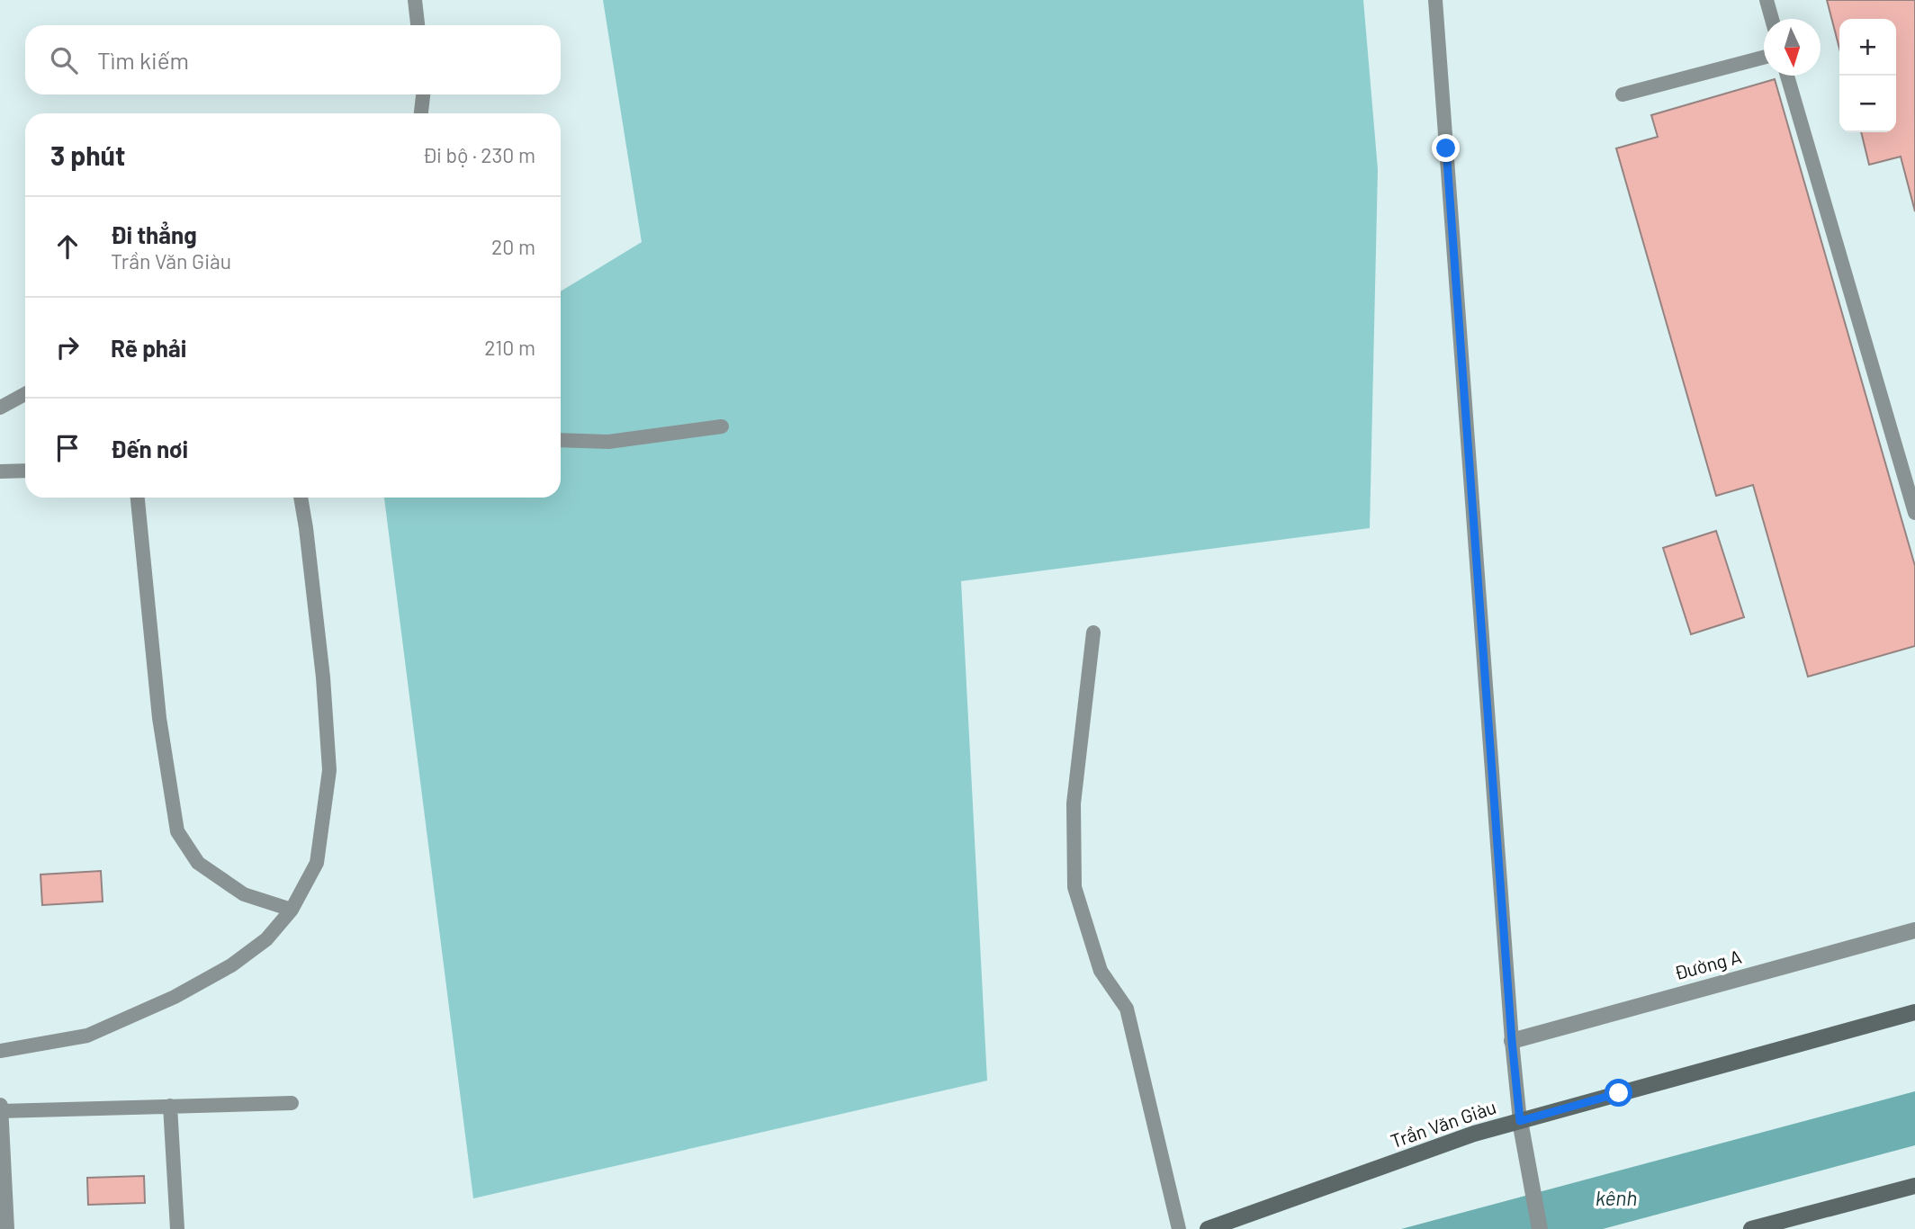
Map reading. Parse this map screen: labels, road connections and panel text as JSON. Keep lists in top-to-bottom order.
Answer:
{
  "streets": {
    "main road": ["Trần Văn Giàu"],
    "street": ["Đường A"]
  },
  "water": ["kênh"],
  "north": "bottom",
  "page": {
    "map_buttons": ["+", "−"],
    "search": "Tìm kiếm",
    "heading": ["3 phút", "Đi bộ · 230 m"],
    "list": [
      ["Đi thẳng", "Trần Văn Giàu", "20 m"],
      ["Rẽ phải", "210 m"],
      "Đến nơi"
    ]
  }
}
